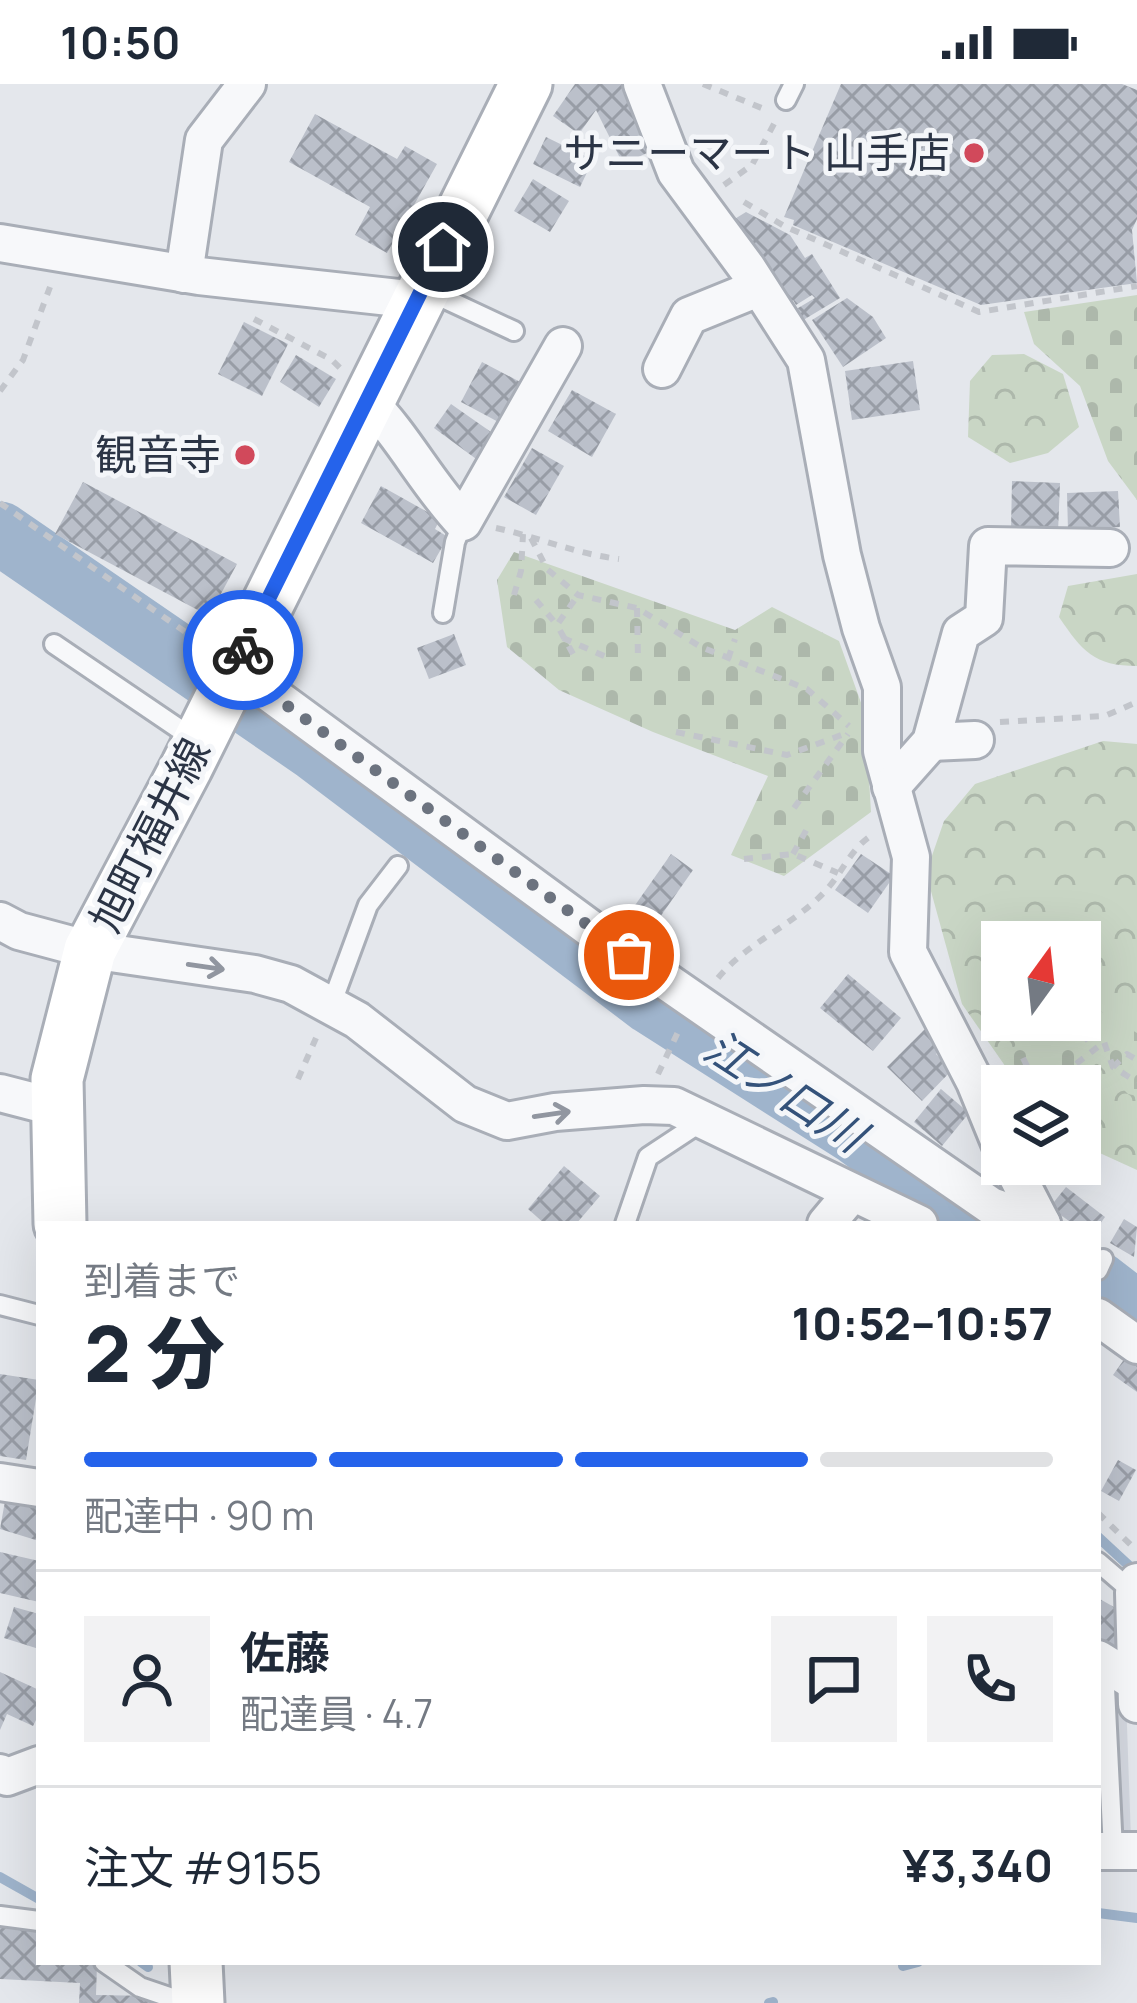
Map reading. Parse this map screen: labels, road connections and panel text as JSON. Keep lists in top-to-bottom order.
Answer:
{
  "streets": {
    "street": ["旭町福井線"]
  },
  "water": ["江ノ口川"],
  "places": ["サニーマート 山手店", "観音寺"],
  "north": "top",
  "page": {
    "status": "10:50",
    "heading": ["2 分", "到着まで", "10:52–10:57"],
    "panel": [
      "佐藤",
      "配達員 · 4.7",
      "注文 #9155",
      "¥3,340"
    ],
    "bar": "配達中 · 90 m"
  }
}
